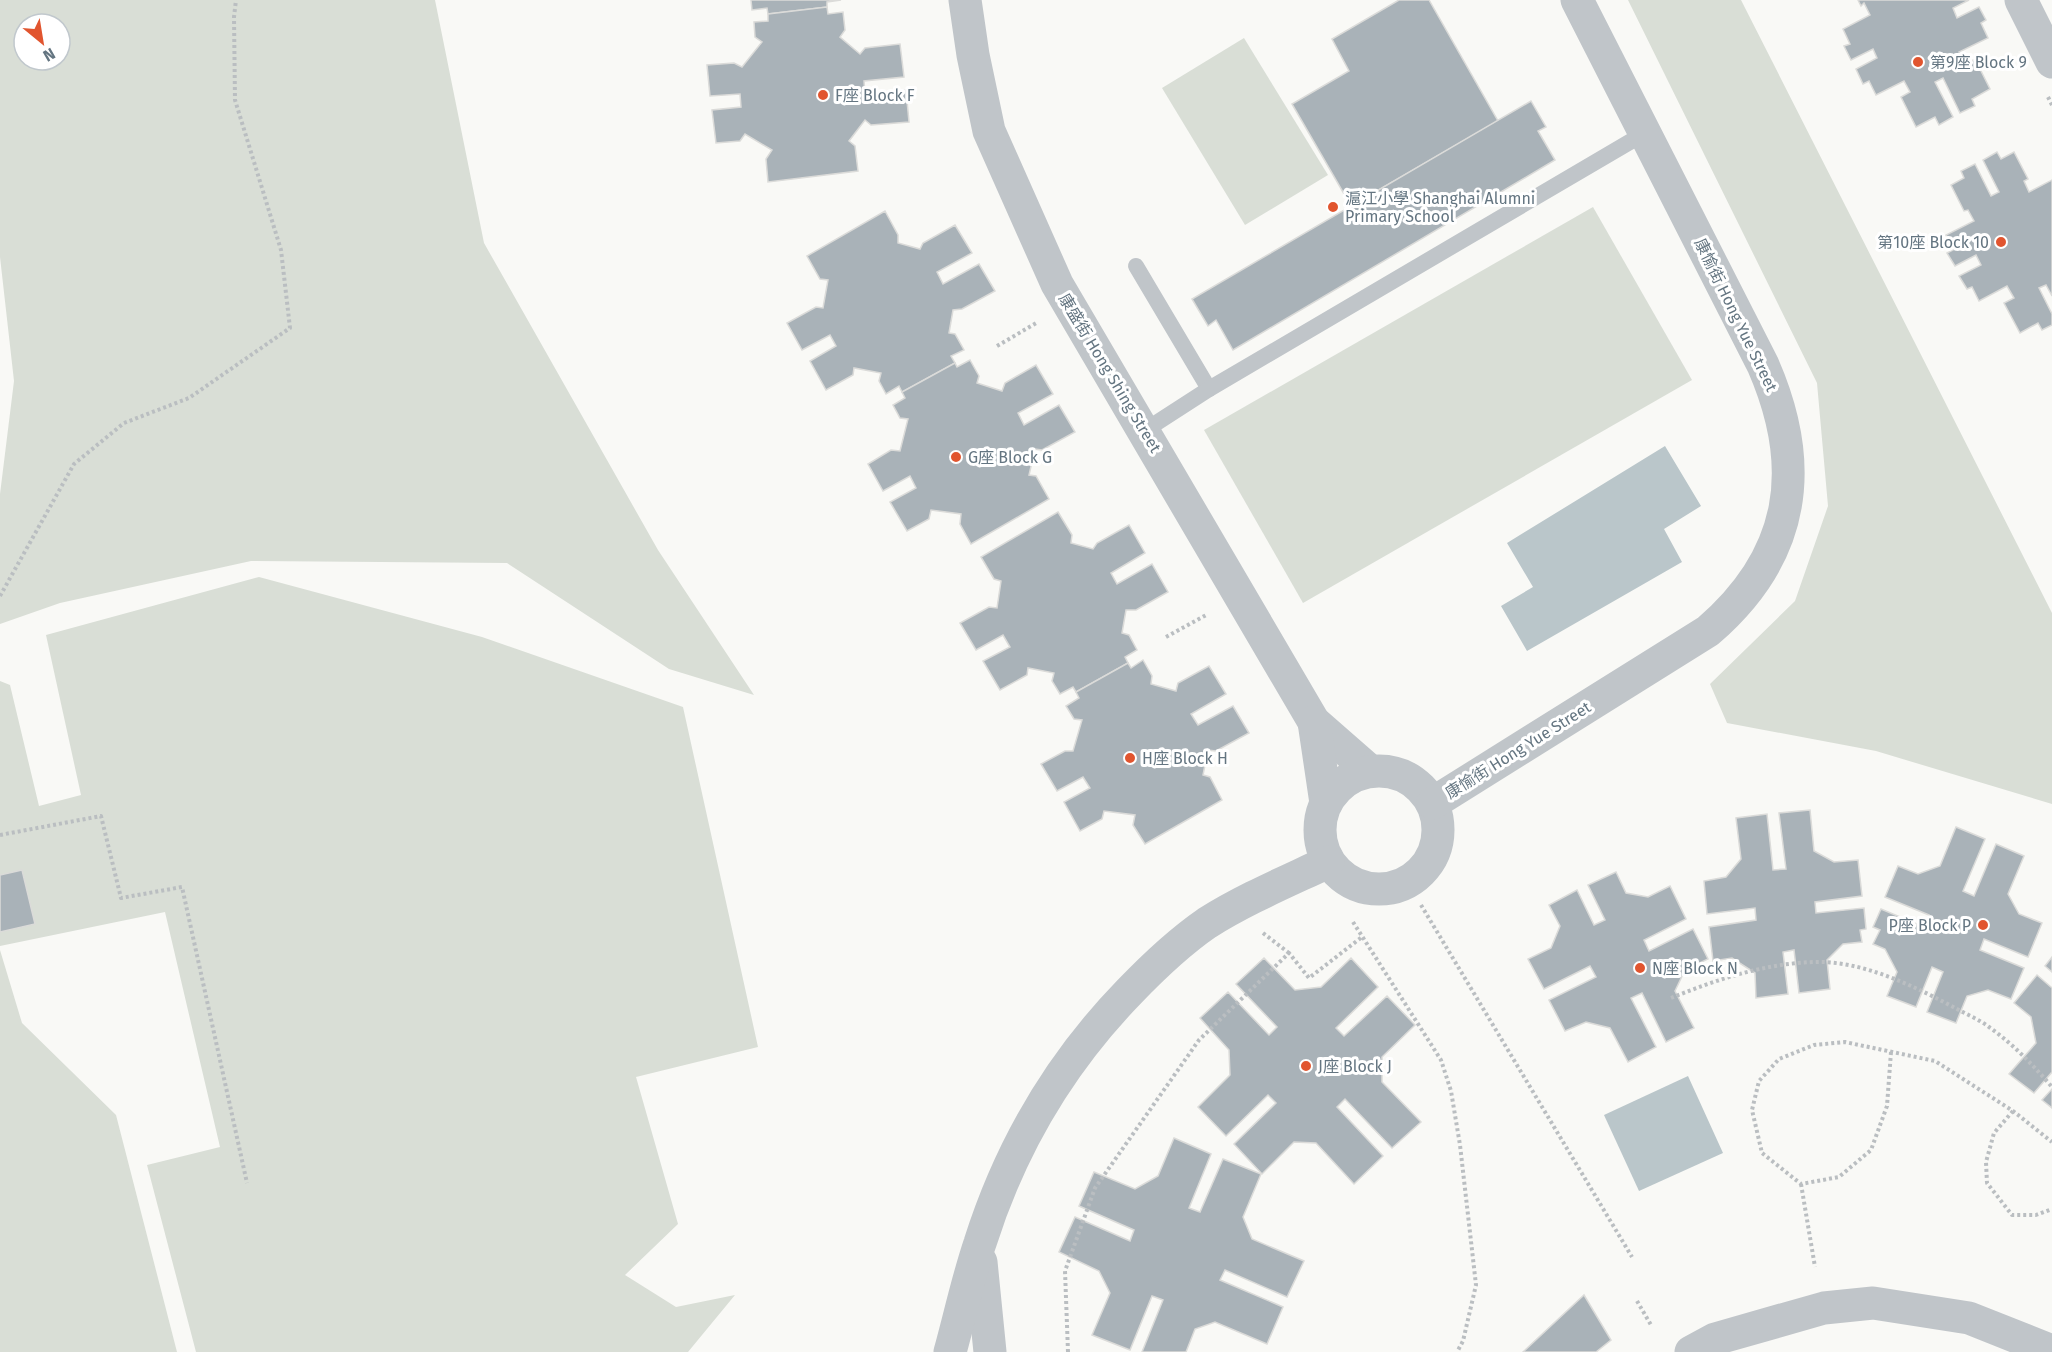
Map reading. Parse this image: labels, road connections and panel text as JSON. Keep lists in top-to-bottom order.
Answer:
{
  "streets": {
    "street": ["康愉街 Hong Yue Street", "康盛街 Hong Shing Street"]
  },
  "places": [
    "第9座 Block 9",
    "F座 Block F",
    "滬江小學 Shanghai Alumni Primary School",
    "第10座 Block 10",
    "G座 Block G",
    "H座 Block H",
    "P座 Block P",
    "N座 Block N",
    "J座 Block J"
  ],
  "north": "bottom right"
}
